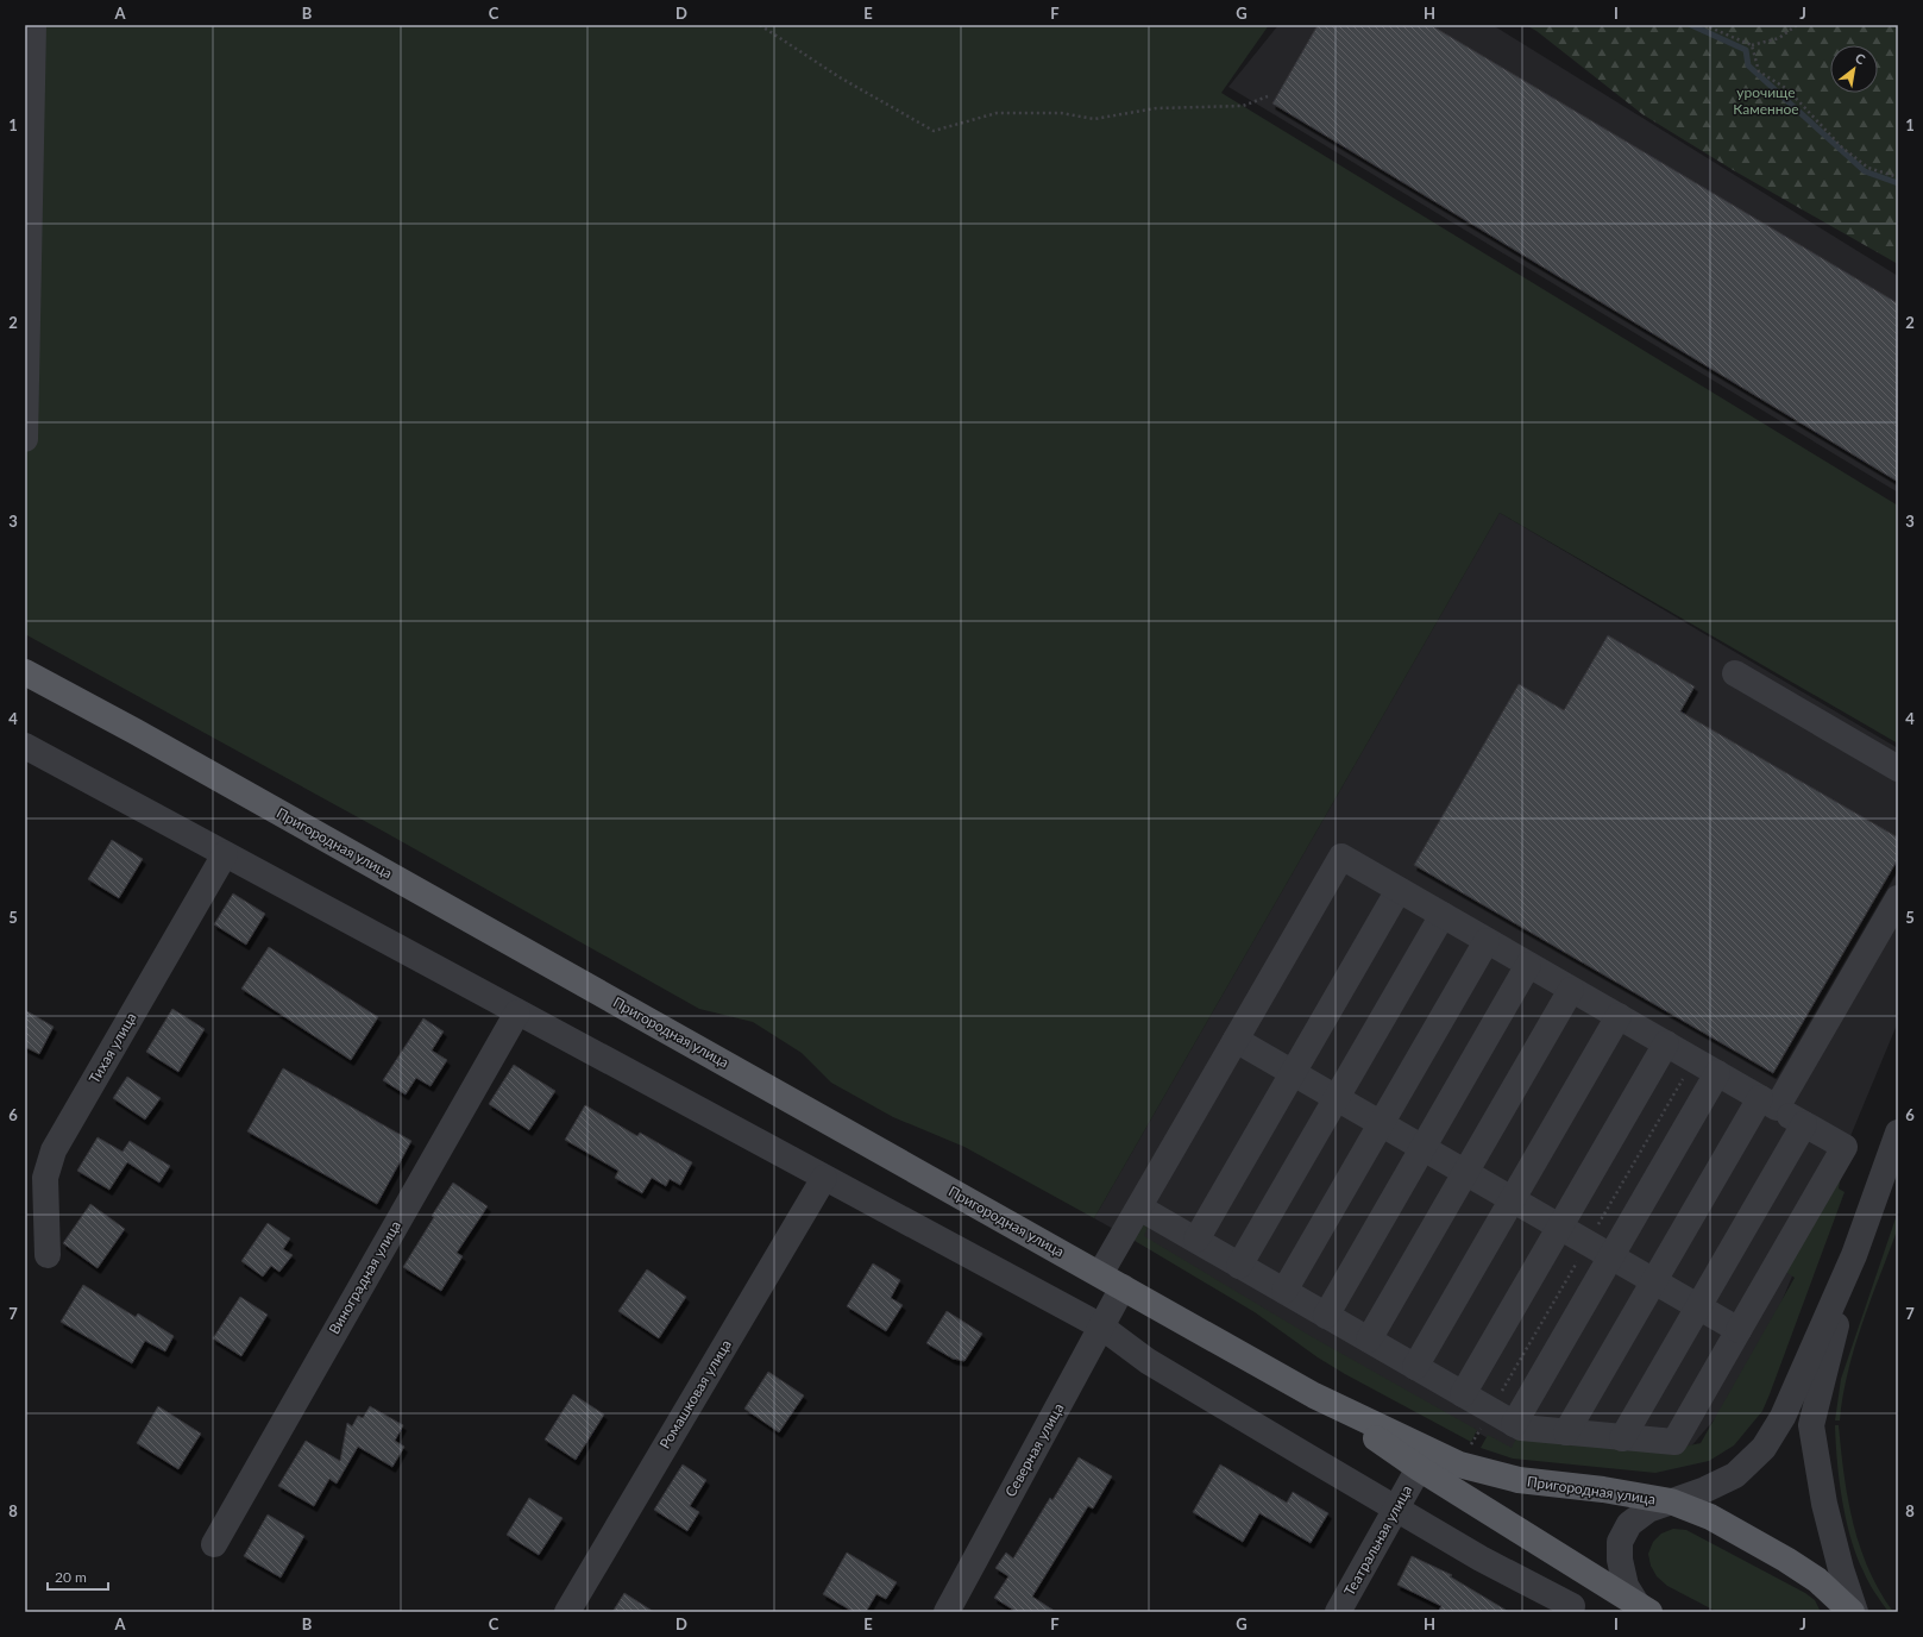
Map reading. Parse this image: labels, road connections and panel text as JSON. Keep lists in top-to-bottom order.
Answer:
{
  "streets": {
    "main road": ["Пригородная улица"],
    "street": [
      "Тихая улица",
      "Виноградная улица",
      "Ромашковая улица",
      "Северная улица",
      "Театральная улица"
    ]
  },
  "crossings": [
    ["Пригородная улица", "Северная улица"],
    ["Пригородная улица", "Театральная улица"]
  ],
  "parks": ["урочище Каменное"],
  "scale_bar": "20 m",
  "north": "top right",
  "grid": {
    "columns": [
      "A",
      "B",
      "C",
      "D",
      "E",
      "F",
      "G",
      "H",
      "I",
      "J"
    ],
    "rows": [
      "1",
      "2",
      "3",
      "4",
      "5",
      "6",
      "7",
      "8"
    ]
  }
}
